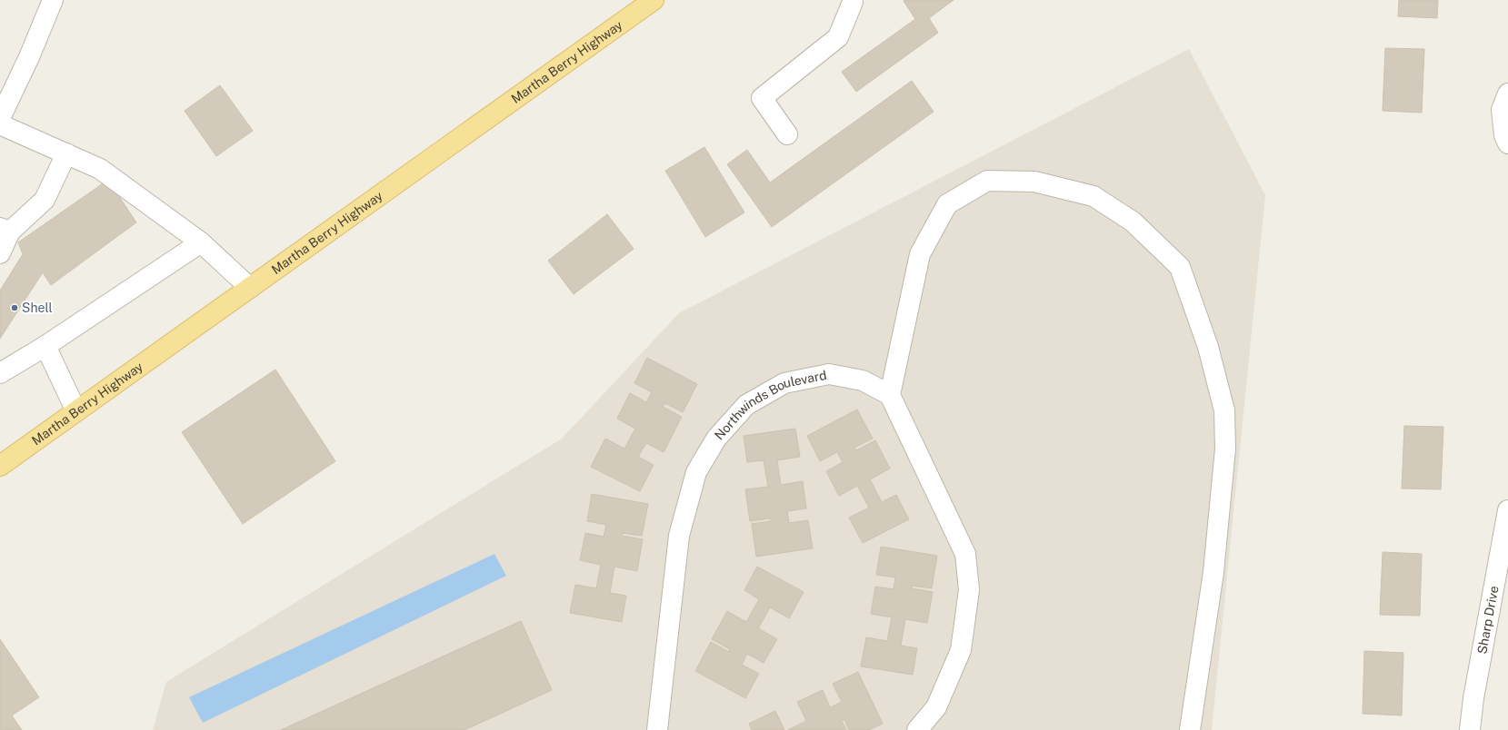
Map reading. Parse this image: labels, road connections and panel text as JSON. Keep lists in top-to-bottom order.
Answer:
{
  "streets": {
    "main road": ["Martha Berry Highway"],
    "street": ["Northwinds Boulevard", "Sharp Drive"]
  },
  "places": ["Shell"]
}
